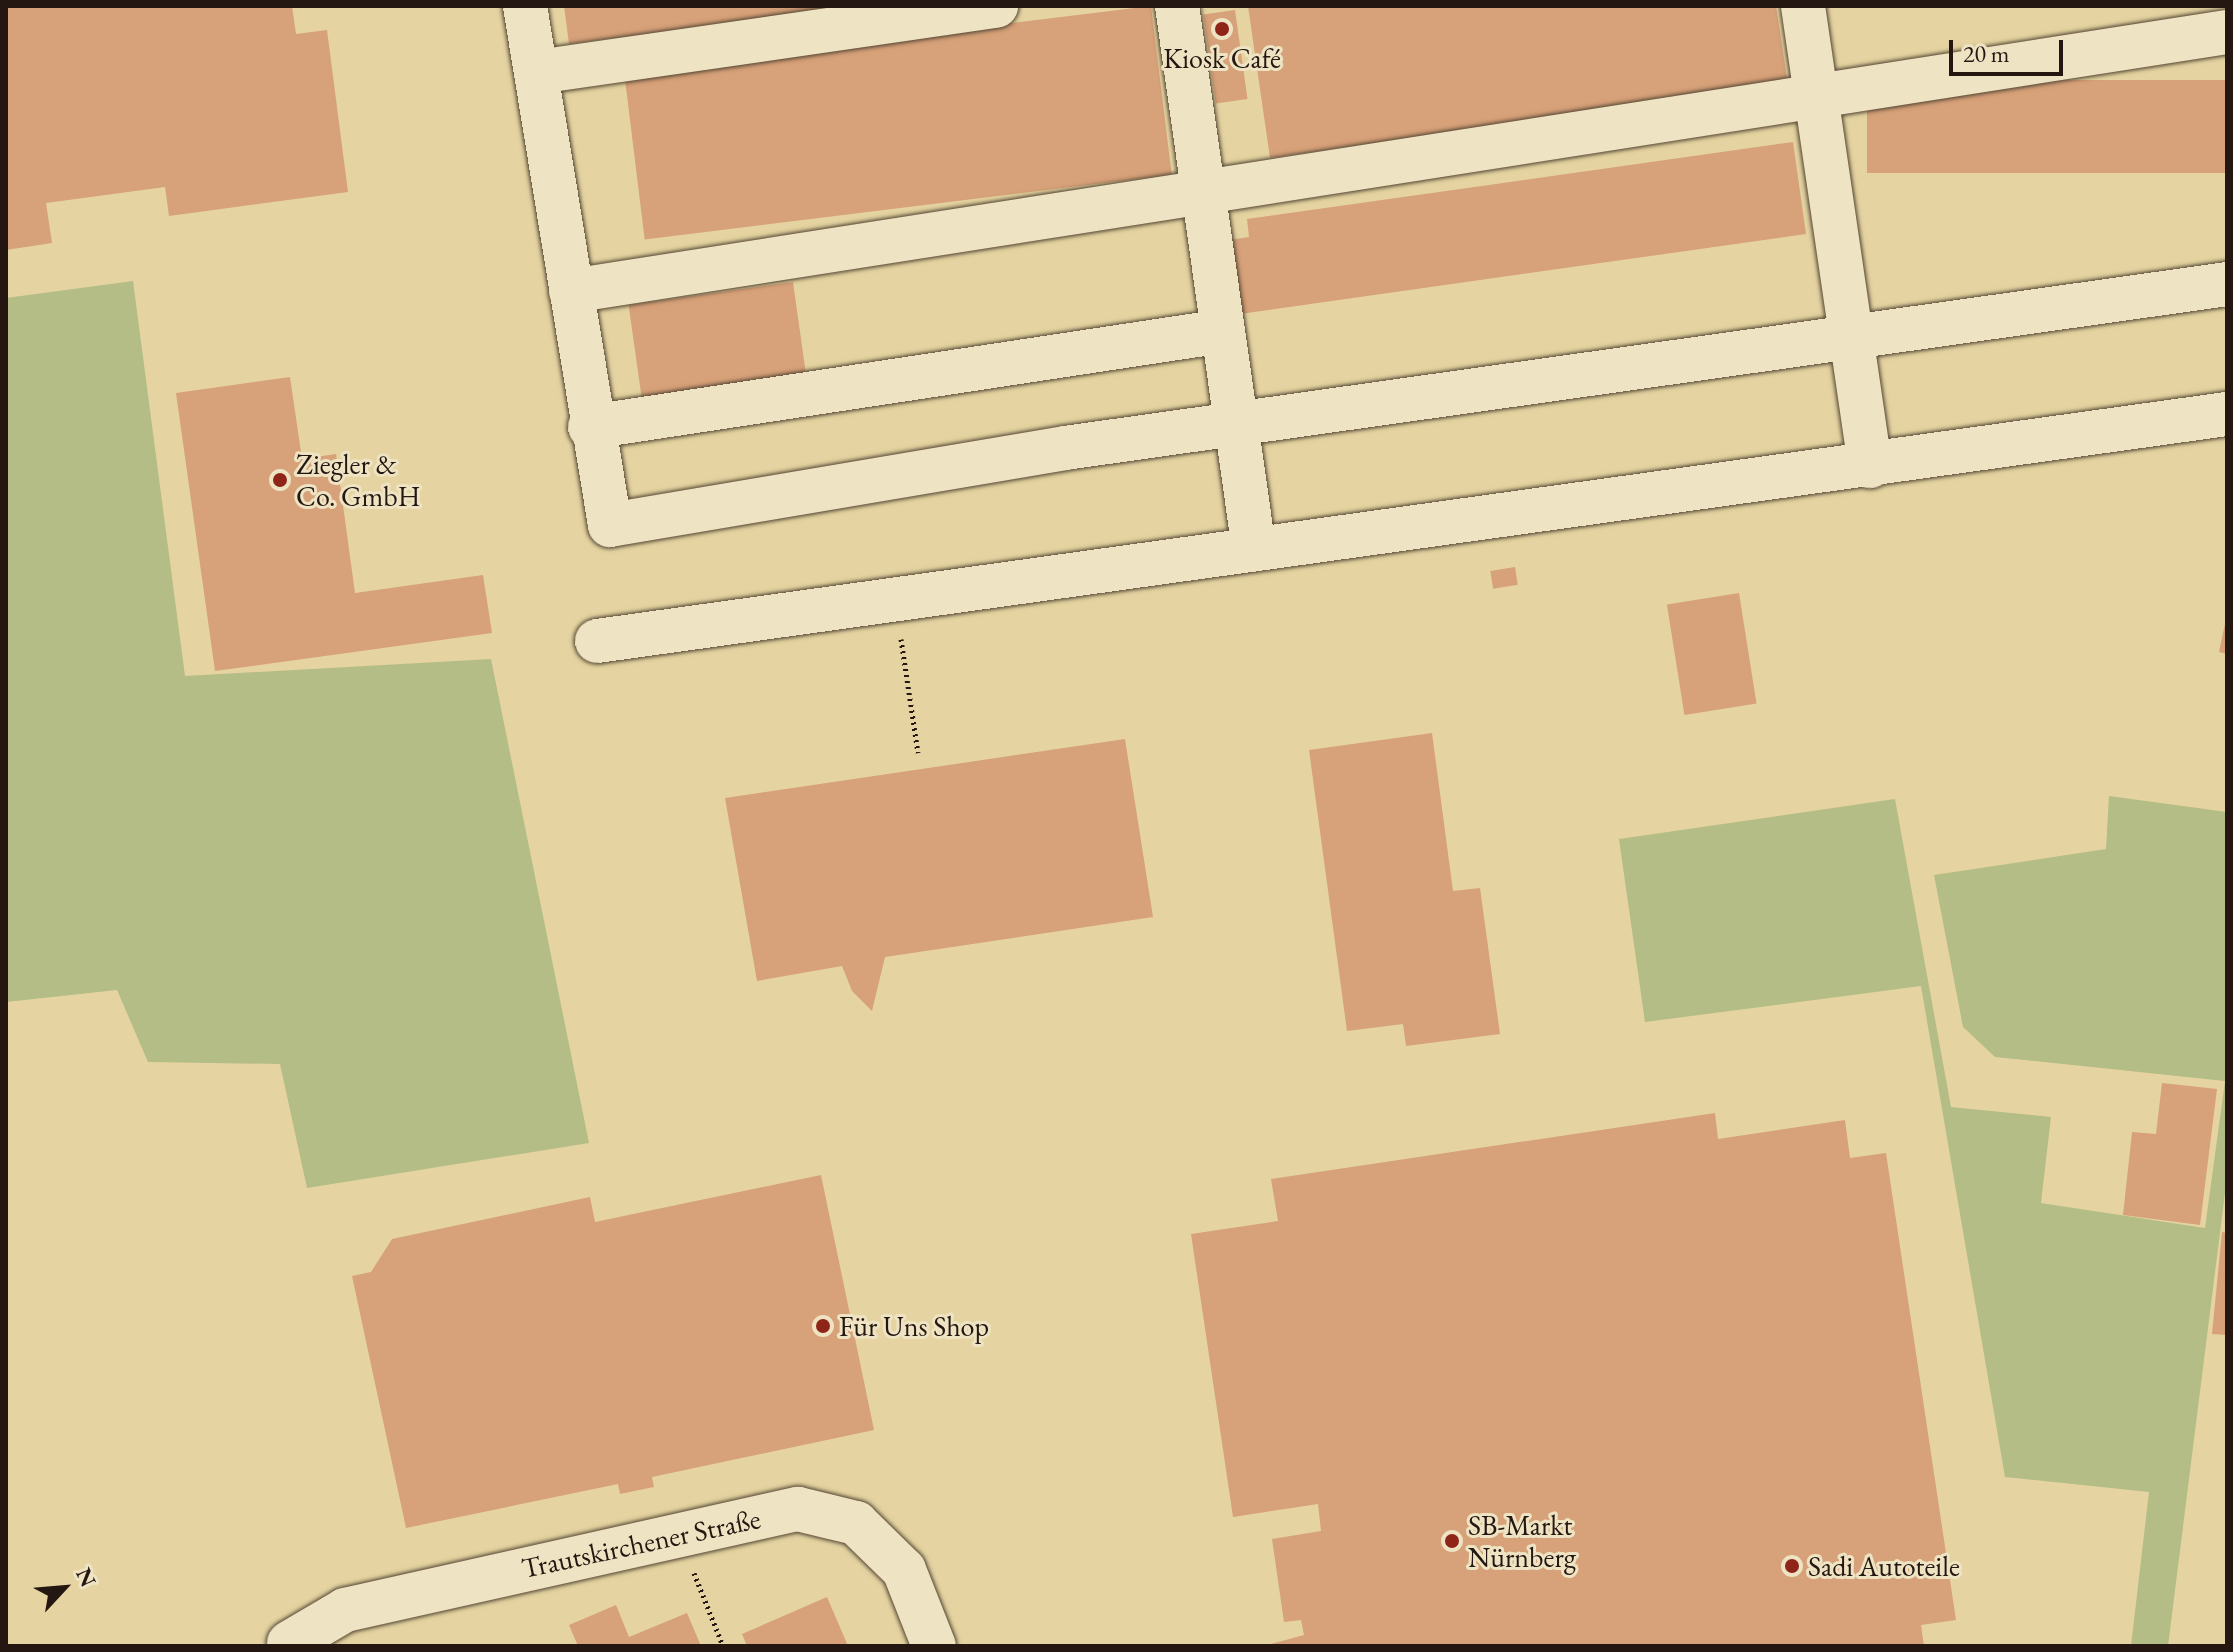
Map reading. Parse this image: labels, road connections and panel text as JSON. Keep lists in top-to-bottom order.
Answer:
{
  "streets": {
    "street": ["Trautskirchener Straße"]
  },
  "places": [
    "Kiosk Café",
    "Ziegler & Co. GmbH",
    "Für Uns Shop",
    "SB-Markt Nürnberg",
    "Sadi Autoteile"
  ],
  "scale_bar": "20 m",
  "north": "top right"
}
